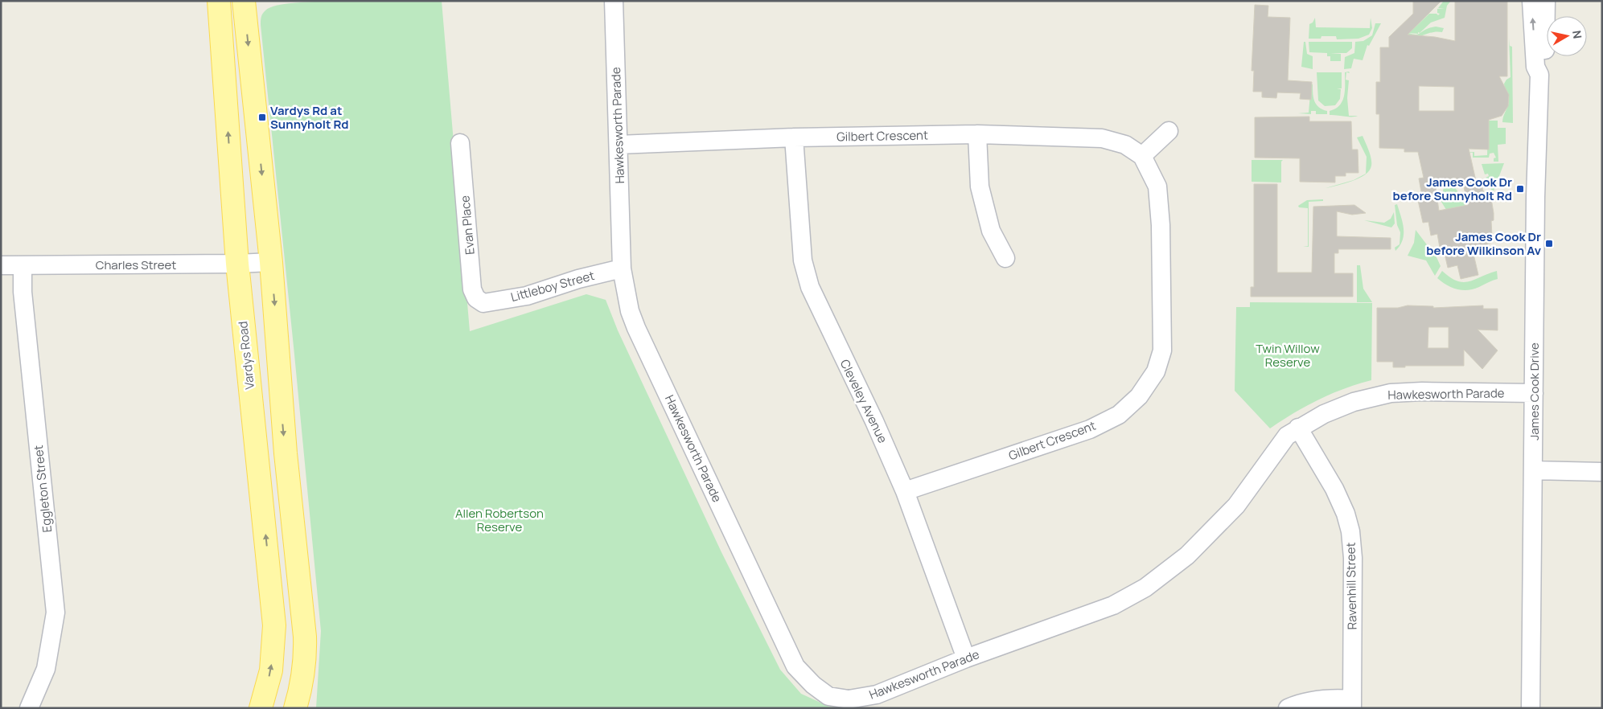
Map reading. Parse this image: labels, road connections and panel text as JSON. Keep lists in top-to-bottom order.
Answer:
{
  "streets": {
    "main road": ["Vardys Road"],
    "street": [
      "Hawkesworth Parade",
      "Gilbert Crescent",
      "Evan Place",
      "Charles Street",
      "Littleboy Street",
      "James Cook Drive",
      "Cleveley Avenue",
      "Eggleton Street",
      "Ravenhill Street"
    ]
  },
  "crossings": [
    ["Hawkesworth Parade", "Gilbert Crescent"],
    ["Hawkesworth Parade", "Littleboy Street"],
    ["Hawkesworth Parade", "James Cook Drive"],
    ["Hawkesworth Parade", "Cleveley Avenue"],
    ["Hawkesworth Parade", "Ravenhill Street"],
    ["Gilbert Crescent", "Cleveley Avenue"],
    ["Evan Place", "Littleboy Street"],
    ["Charles Street", "Vardys Road"],
    ["Charles Street", "Eggleton Street"]
  ],
  "parks": ["Twin Willow Reserve", "Allen Robertson Reserve"],
  "places": {
    "transit": ["Vardys Rd at Sunnyholt Rd", "James Cook Dr before Sunnyholt Rd", "James Cook Dr before Wilkinson Av"]
  },
  "north": "right"
}
